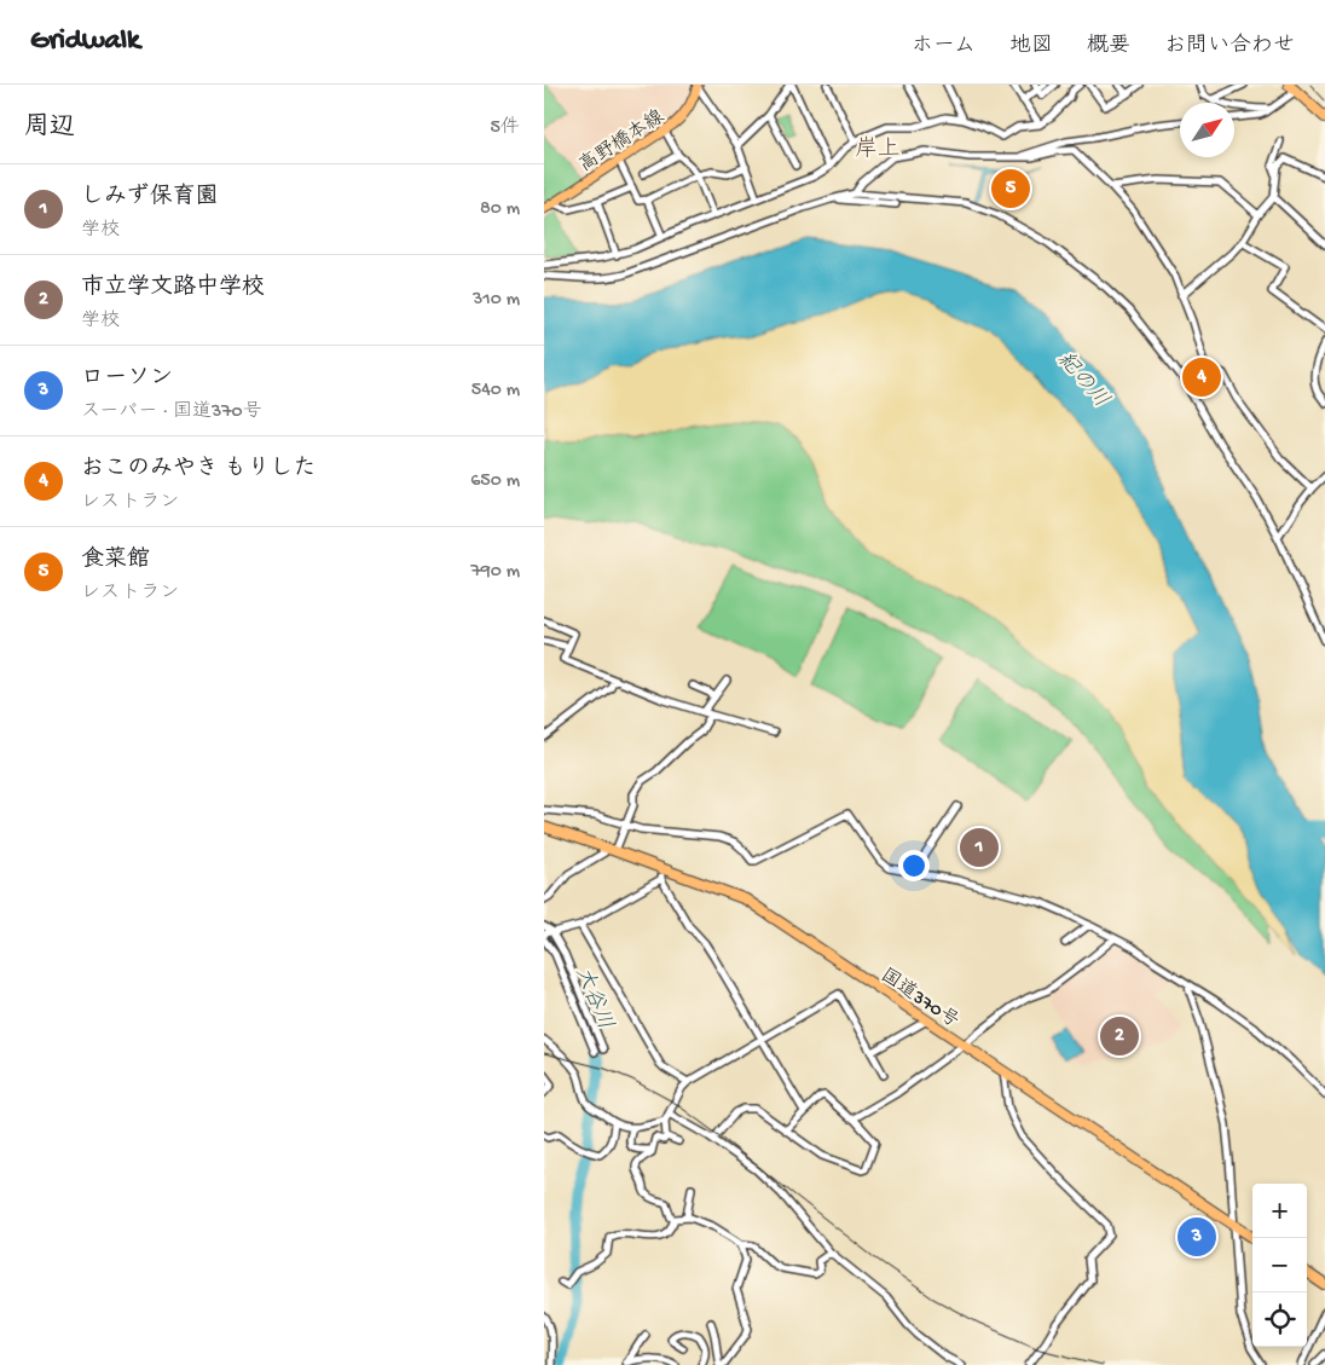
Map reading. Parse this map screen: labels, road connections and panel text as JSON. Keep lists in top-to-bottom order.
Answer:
{
  "streets": {
    "highway": ["国道370号"],
    "main road": ["高野橋本線"]
  },
  "districts": ["岸上"],
  "water": ["紀の川", "大谷川"],
  "north": "top right",
  "page": {
    "header": "Gridwalk",
    "nav": [
      "ホーム",
      "地図",
      "概要",
      "お問い合わせ"
    ],
    "heading": ["周辺", "5件"],
    "list": [
      {
        "mark": "1",
        "name": "しみず保育園",
        "note": "学校",
        "value": "80 m"
      },
      {
        "mark": "2",
        "name": "市立学文路中学校",
        "note": "学校",
        "value": "310 m"
      },
      {
        "mark": "3",
        "name": "ローソン",
        "note": "スーパー · 国道370号",
        "value": "540 m"
      },
      {
        "mark": "4",
        "name": "おこのみやき もりした",
        "note": "レストラン",
        "value": "650 m"
      },
      {
        "mark": "5",
        "name": "食菜館",
        "note": "レストラン",
        "value": "790 m"
      }
    ],
    "pins": [
      "5",
      "4",
      "1",
      "2",
      "3"
    ],
    "map_buttons": ["+", "−"]
  }
}
